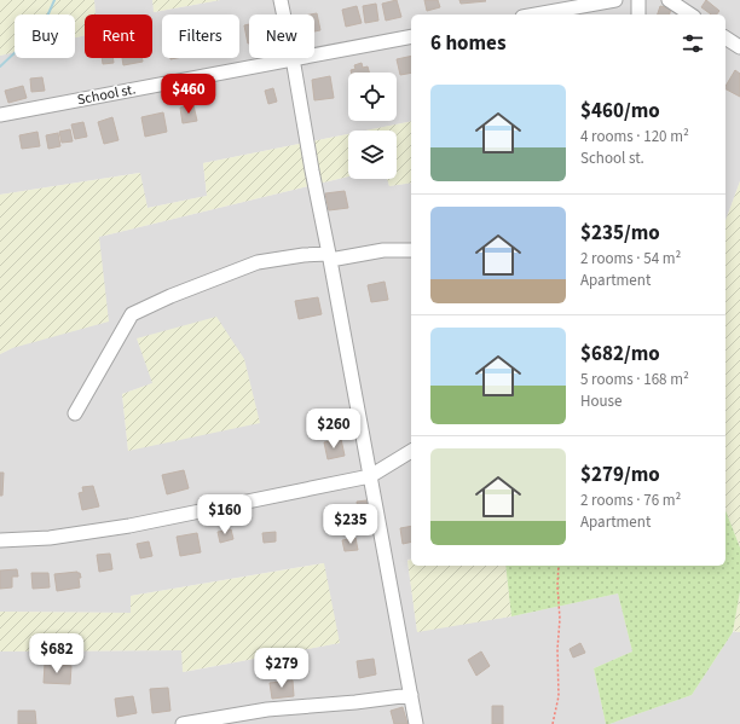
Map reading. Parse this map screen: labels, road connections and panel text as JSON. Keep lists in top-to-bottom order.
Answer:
{
  "streets": {
    "street": ["School st."]
  },
  "page": {
    "chip": [
      "Buy",
      "Rent",
      "Filters",
      "New"
    ],
    "heading": "6 homes",
    "list": [
      {
        "name": "$460/mo",
        "note": "4 rooms · 120 m² · School st."
      },
      {
        "name": "$235/mo",
        "note": "2 rooms · 54 m² · Apartment"
      },
      {
        "name": "$682/mo",
        "note": "5 rooms · 168 m² · House"
      },
      {
        "name": "$279/mo",
        "note": "2 rooms · 76 m² · Apartment"
      }
    ],
    "price": [
      "$460",
      "$260",
      "$160",
      "$235",
      "$682",
      "$279"
    ]
  }
}
